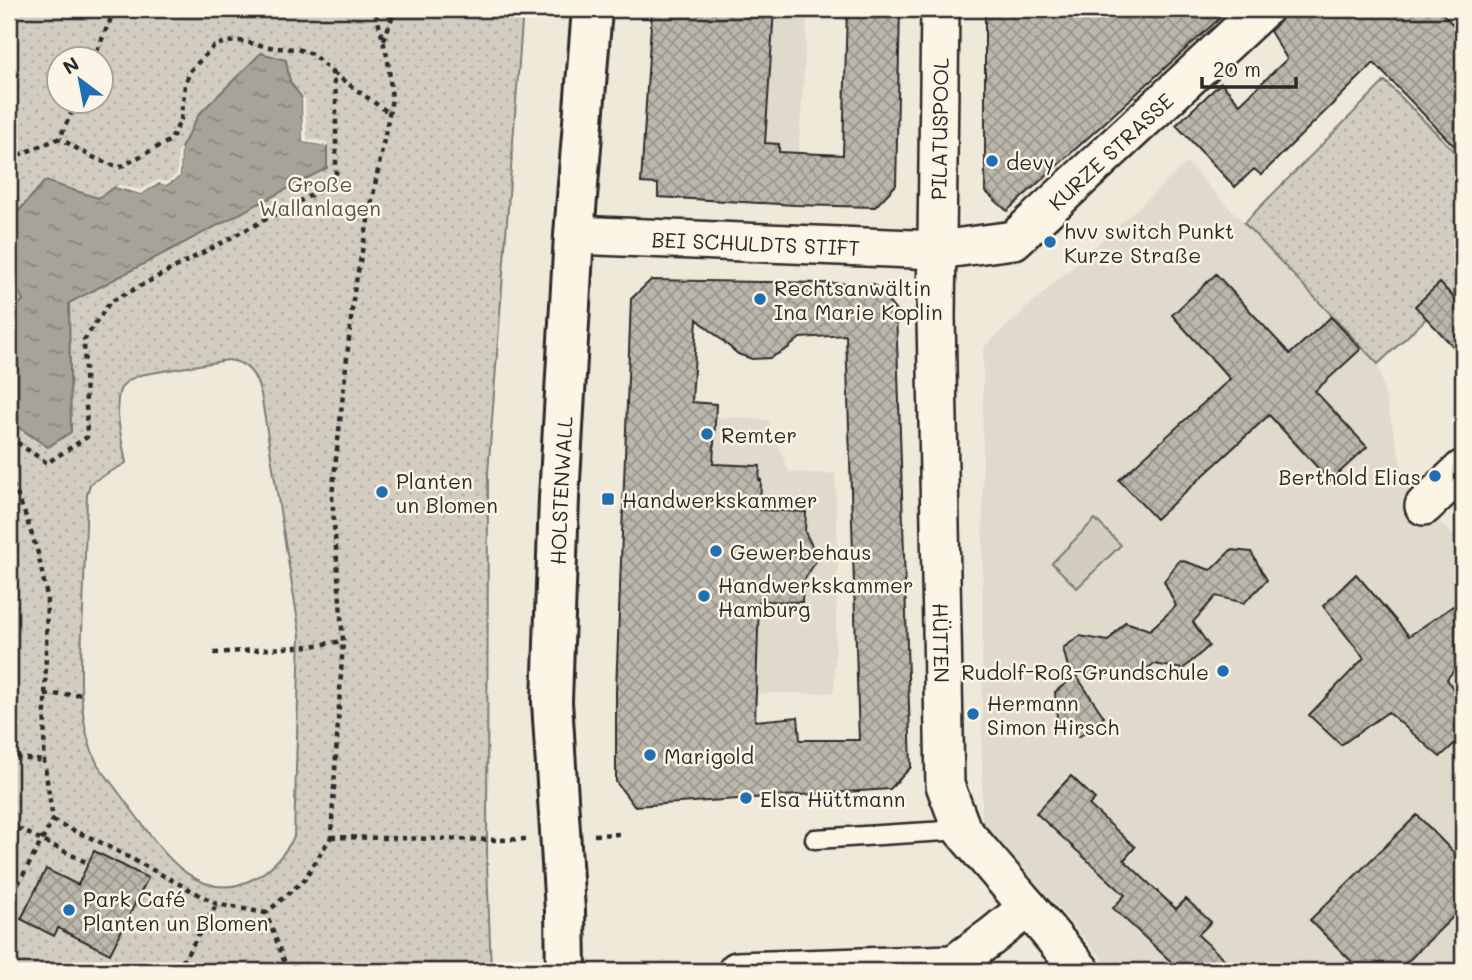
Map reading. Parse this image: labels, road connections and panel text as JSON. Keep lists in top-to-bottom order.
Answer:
{
  "streets": {
    "main road": ["HOLSTENWALL"],
    "street": [
      "PILATUSPOOL",
      "KURZE STRASSE",
      "BEI SCHULDTS STIFT",
      "HÜTTEN"
    ]
  },
  "crossings": [
    ["PILATUSPOOL", "KURZE STRASSE"],
    ["PILATUSPOOL", "BEI SCHULDTS STIFT"],
    ["PILATUSPOOL", "HÜTTEN"],
    ["KURZE STRASSE", "BEI SCHULDTS STIFT"],
    ["KURZE STRASSE", "HÜTTEN"],
    ["BEI SCHULDTS STIFT", "HOLSTENWALL"],
    ["BEI SCHULDTS STIFT", "HÜTTEN"]
  ],
  "parks": ["Große Wallanlagen"],
  "places": {
    "other": [
      "devy",
      "hvv switch Punkt Kurze Straße",
      "Rechtsanwältin Ina Marie Koplin",
      "Remter",
      "Berthold Elias",
      "Planten un Blomen",
      "Gewerbehaus",
      "Handwerkskammer Hamburg",
      "Rudolf-Roß-Grundschule",
      "Hermann Simon Hirsch",
      "Marigold",
      "Elsa Hüttmann",
      "Park Café Planten un Blomen"
    ],
    "transit": ["Handwerkskammer"]
  },
  "scale_bar": "20 m",
  "north": "top left"
}
